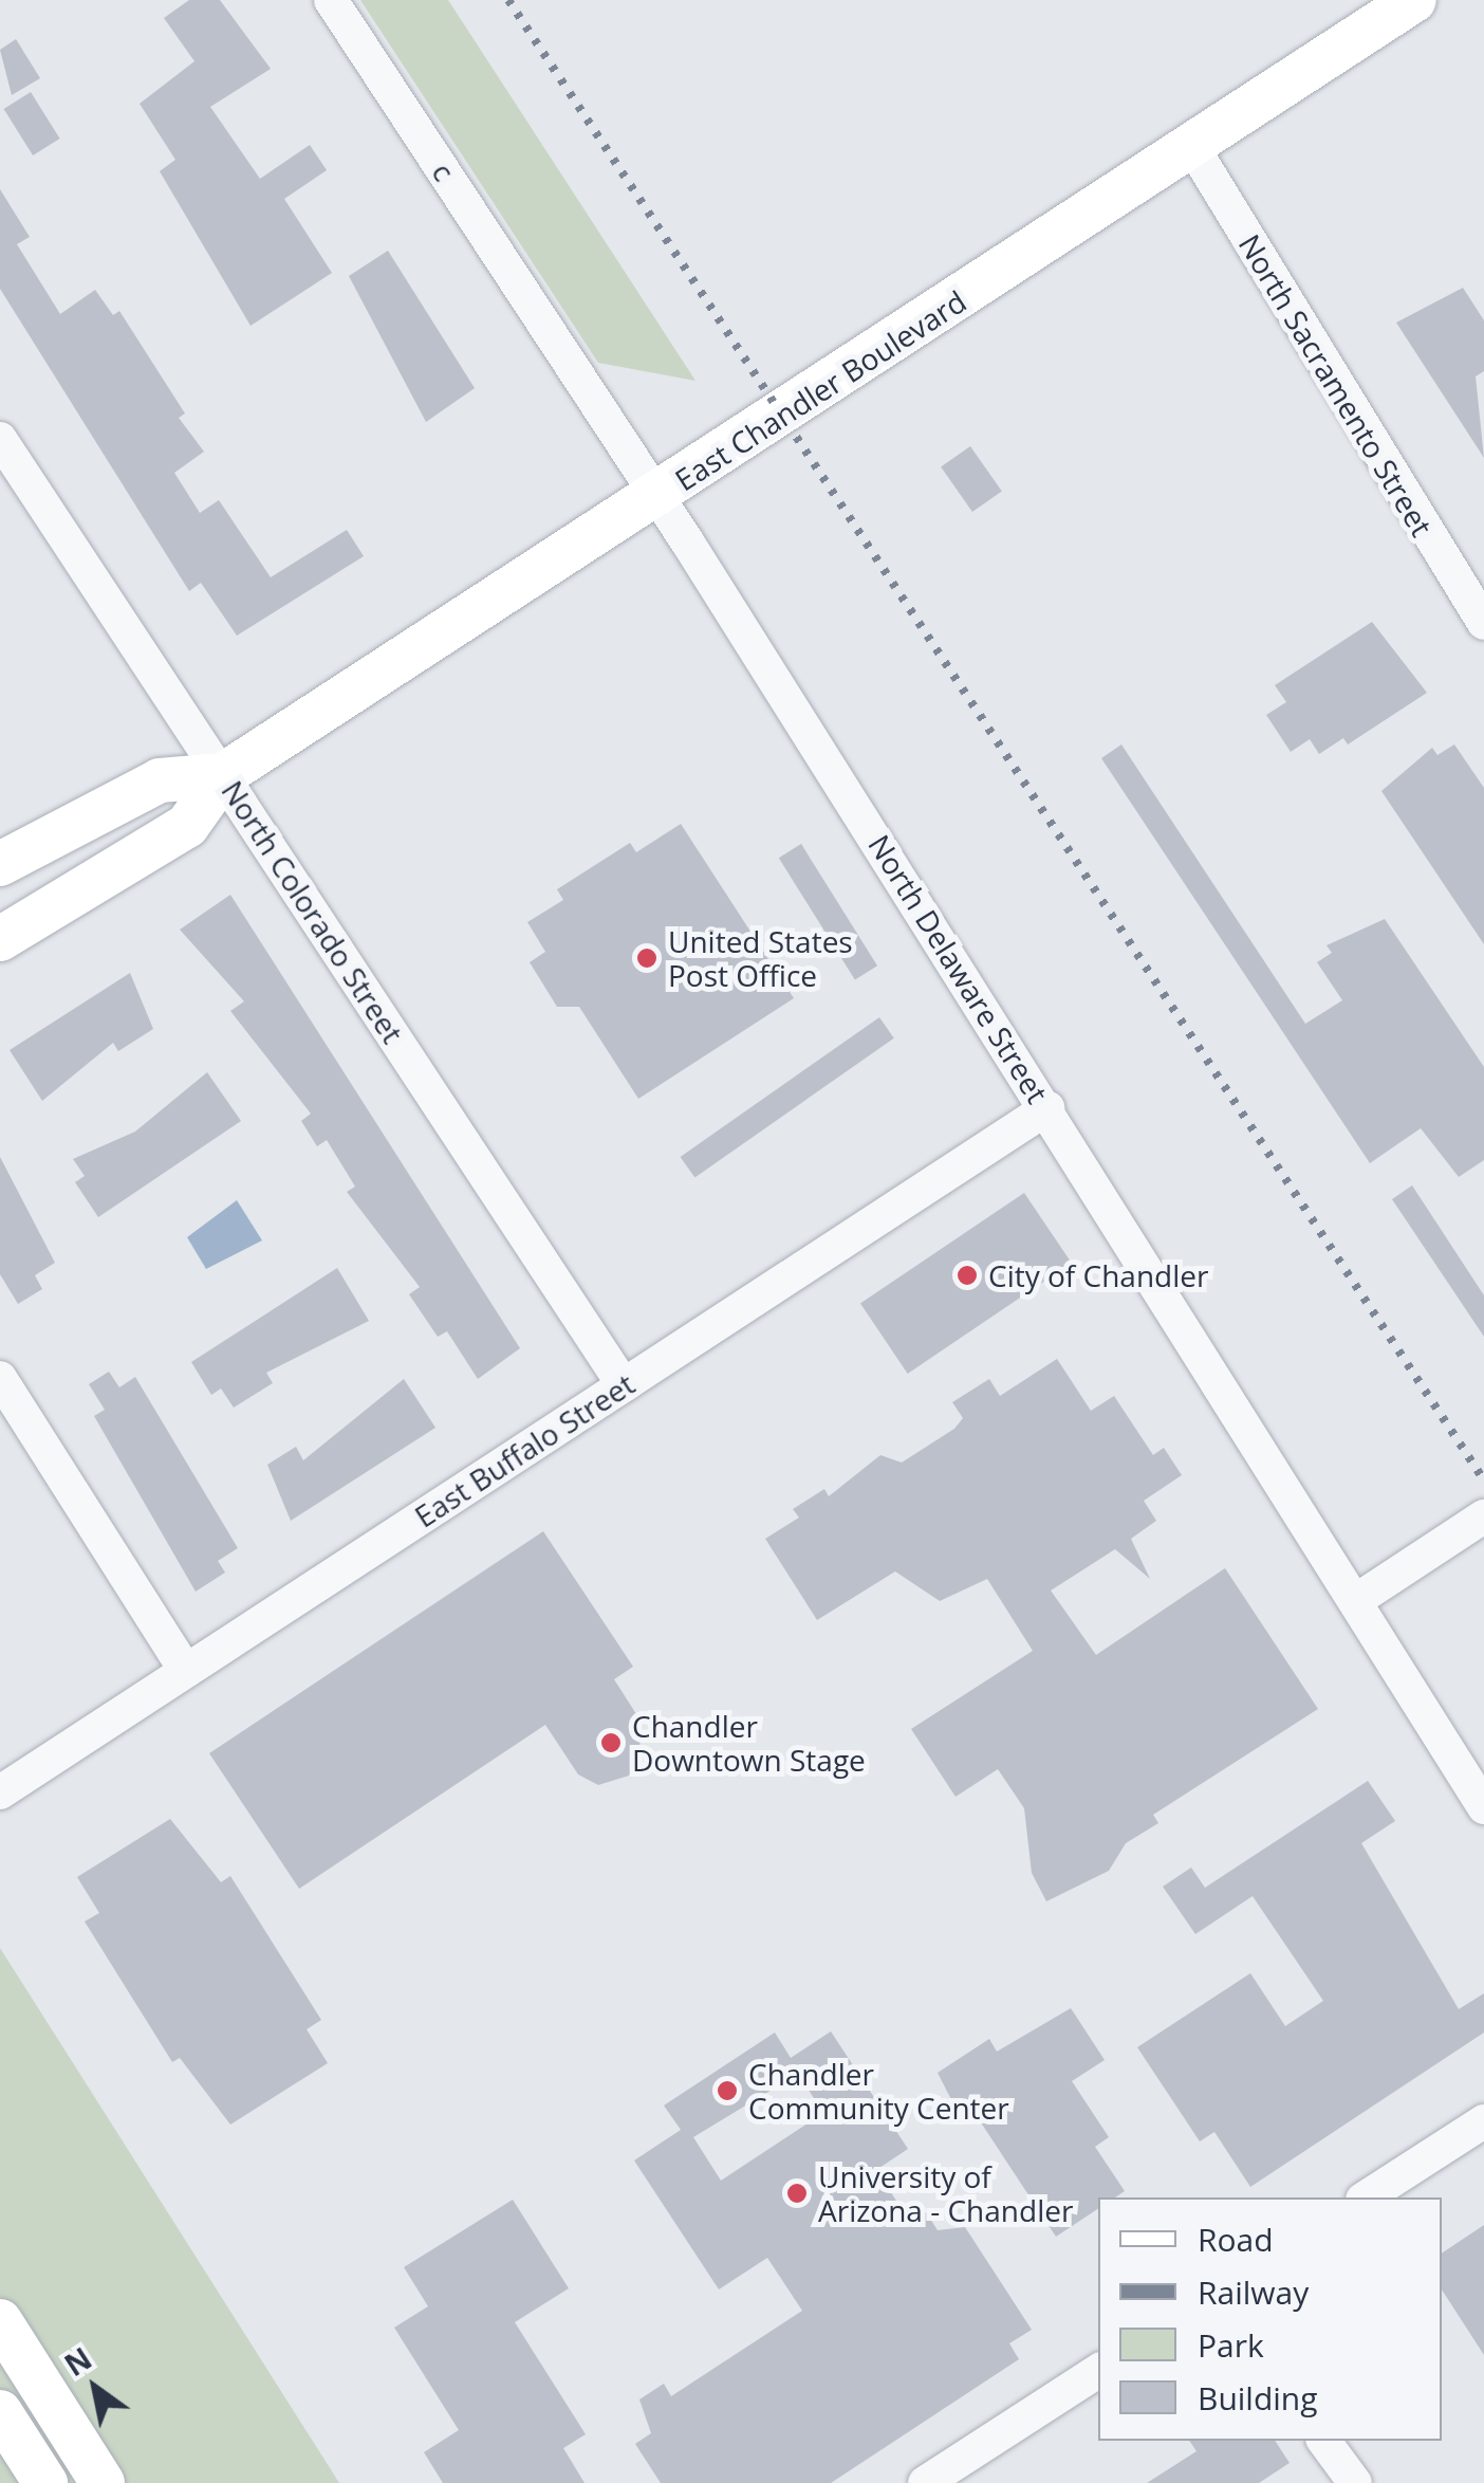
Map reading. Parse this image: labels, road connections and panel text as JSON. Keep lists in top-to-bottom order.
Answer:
{
  "streets": {
    "main road": ["East Chandler Boulevard"],
    "street": [
      "c",
      "North Sacramento Street",
      "North Colorado Street",
      "North Delaware Street",
      "East Buffalo Street"
    ]
  },
  "crossings": [
    ["c", "North Delaware Street"],
    ["North Sacramento Street", "East Chandler Boulevard"],
    ["East Chandler Boulevard", "North Colorado Street"],
    ["East Chandler Boulevard", "North Delaware Street"],
    ["North Colorado Street", "East Buffalo Street"],
    ["North Delaware Street", "East Buffalo Street"]
  ],
  "places": [
    "United States Post Office",
    "City of Chandler",
    "Chandler Downtown Stage",
    "Chandler Community Center",
    "University of Arizona - Chandler"
  ],
  "legend": [
    "Road",
    "Railway",
    "Park",
    "Building"
  ],
  "north": "top left"
}
